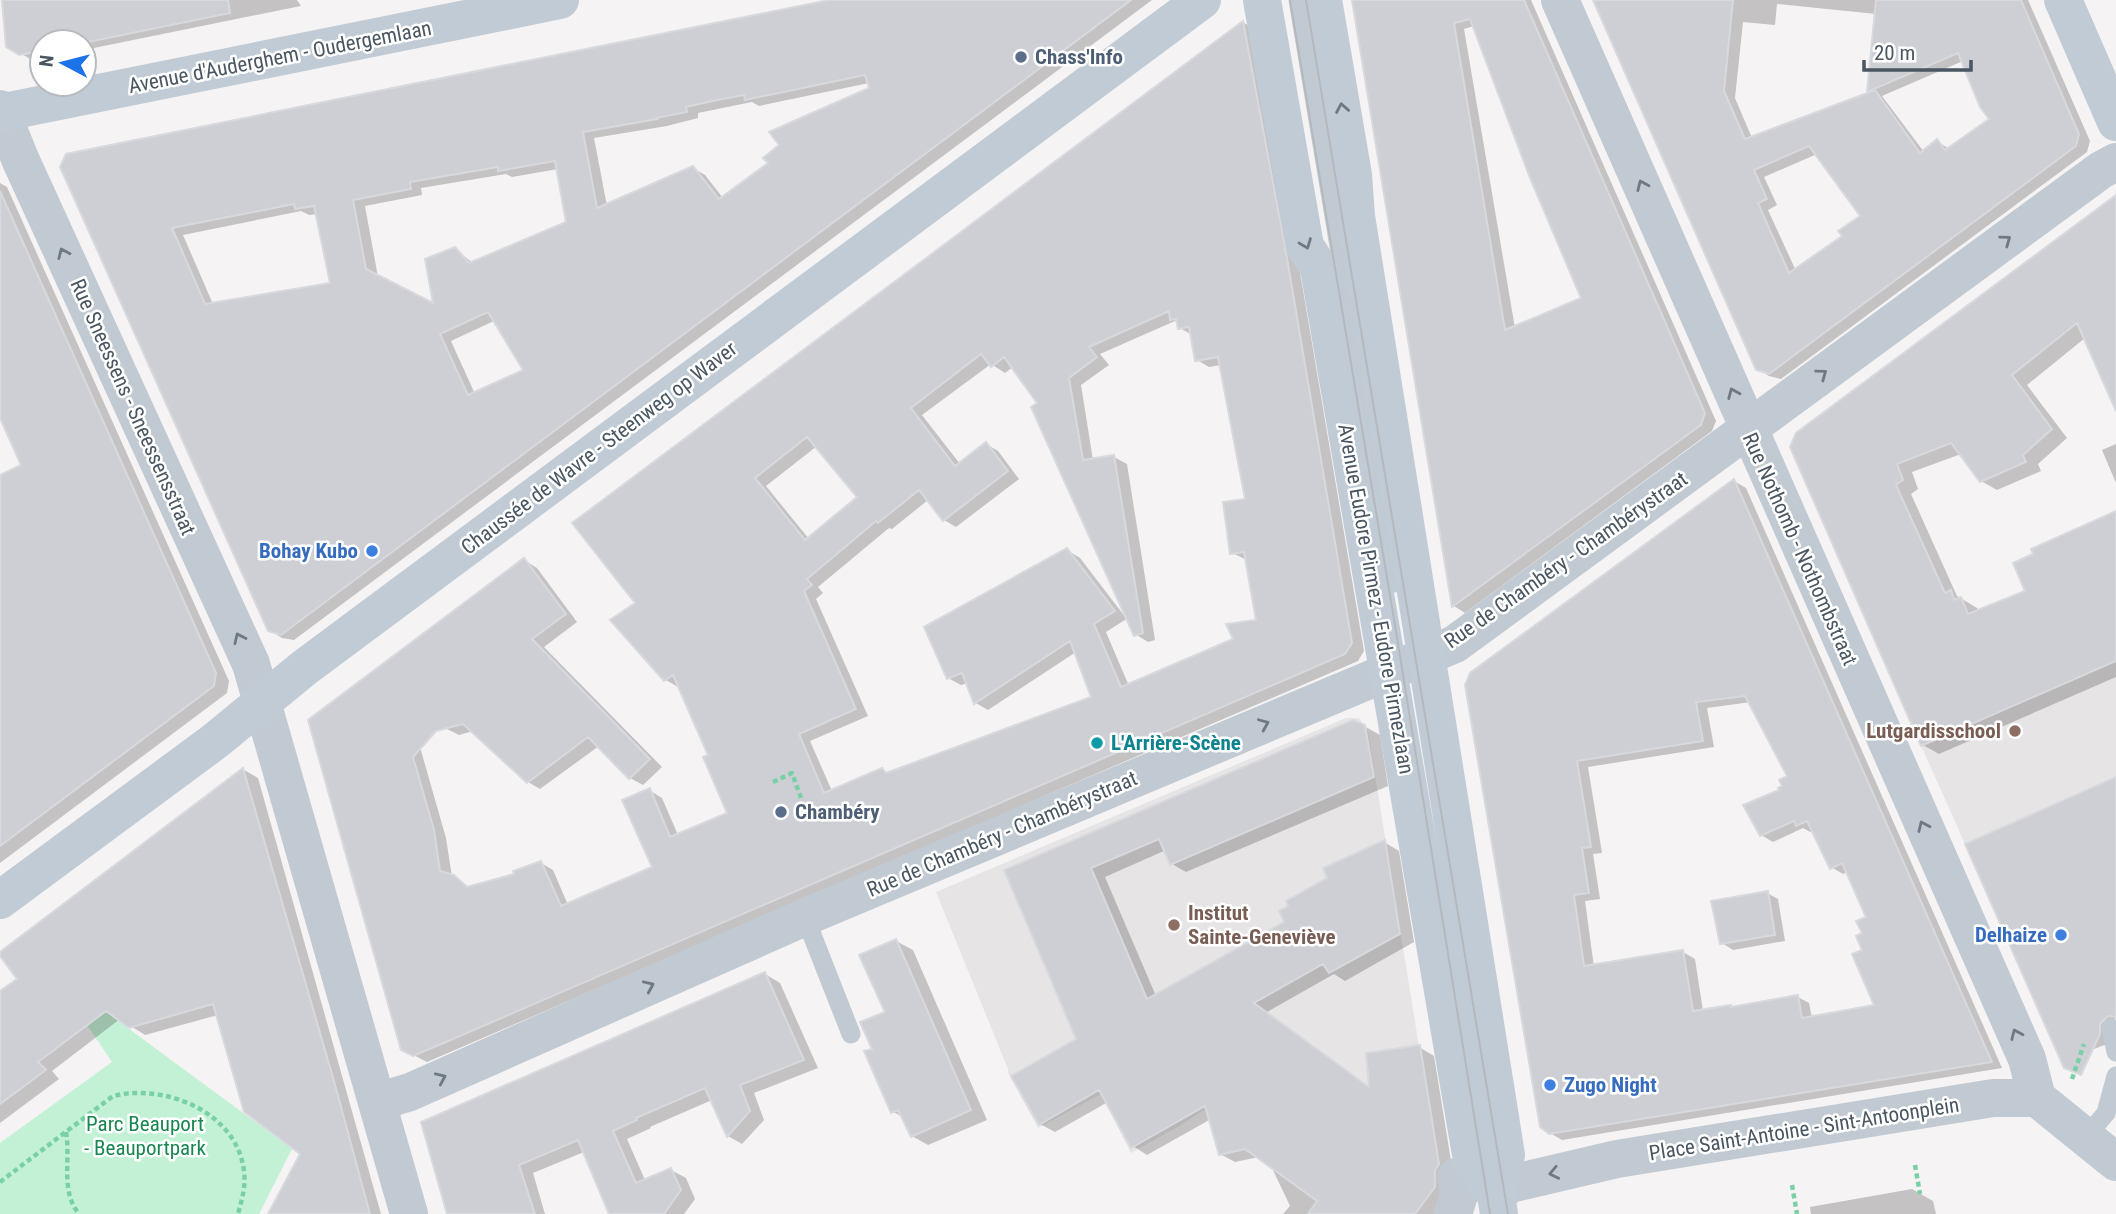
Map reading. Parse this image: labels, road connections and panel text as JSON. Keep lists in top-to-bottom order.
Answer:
{
  "streets": {
    "street": [
      "Avenue d'Auderghem - Oudergemlaan",
      "Rue Sneessens - Sneessensstraat",
      "Chaussée de Wavre - Steenweg op Waver",
      "Rue Nothomb - Nothombstraat",
      "Rue de Chambéry - Chambérystraat",
      "Avenue Eudore Pirmez - Eudore Pirmezlaan",
      "Place Saint-Antoine - Sint-Antoonplein"
    ]
  },
  "crossings": [
    ["Avenue d'Auderghem - Oudergemlaan", "Rue Sneessens - Sneessensstraat"],
    ["Rue Sneessens - Sneessensstraat", "Chaussée de Wavre - Steenweg op Waver"],
    ["Rue Sneessens - Sneessensstraat", "Rue de Chambéry - Chambérystraat"],
    ["Rue Nothomb - Nothombstraat", "Rue de Chambéry - Chambérystraat"],
    ["Rue Nothomb - Nothombstraat", "Place Saint-Antoine - Sint-Antoonplein"],
    ["Rue de Chambéry - Chambérystraat", "Avenue Eudore Pirmez - Eudore Pirmezlaan"],
    ["Avenue Eudore Pirmez - Eudore Pirmezlaan", "Place Saint-Antoine - Sint-Antoonplein"]
  ],
  "one_way": [
    "Rue Sneessens - Sneessensstraat",
    "Rue Nothomb - Nothombstraat",
    "Rue de Chambéry - Chambérystraat",
    "Place Saint-Antoine - Sint-Antoonplein"
  ],
  "parks": ["Parc Beauport - Beauportpark"],
  "places": [
    "Chass'Info",
    "Bohay Kubo",
    "Lutgardisschool",
    "L'Arrière-Scène",
    "Chambéry",
    "Institut Sainte-Geneviève",
    "Delhaize",
    "Zugo Night"
  ],
  "scale_bar": "20 m",
  "north": "left"
}
